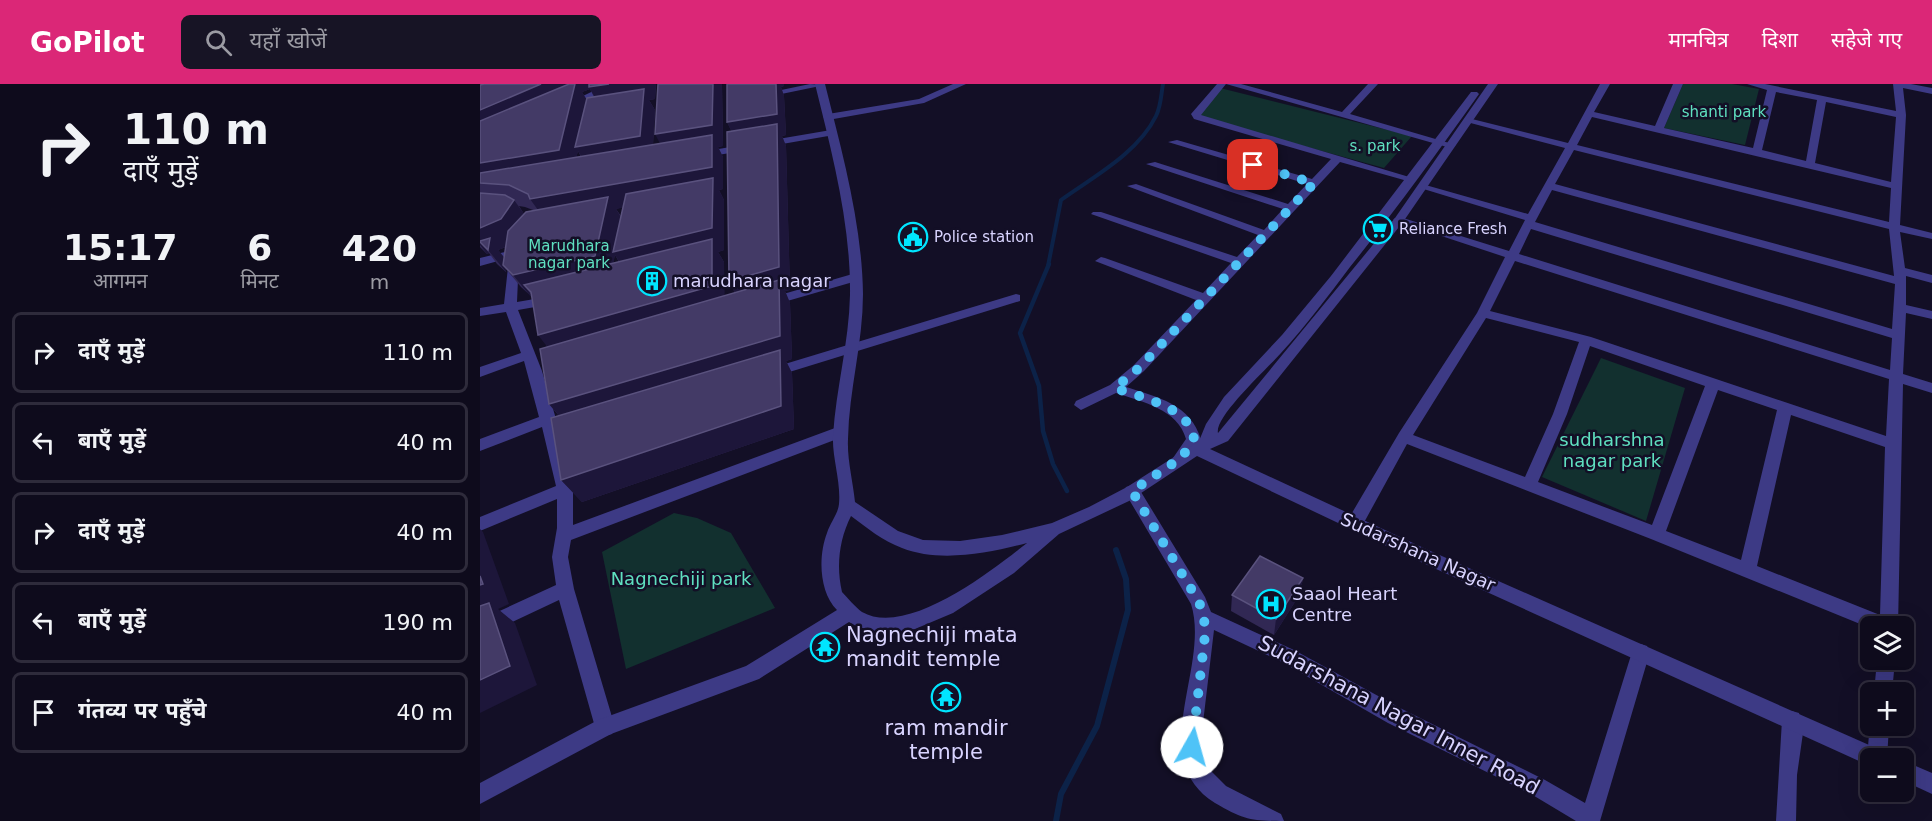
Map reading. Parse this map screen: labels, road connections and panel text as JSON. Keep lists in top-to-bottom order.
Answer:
{
  "streets": {
    "street": ["Sudarshana Nagar", "Sudarshana Nagar Inner Road"]
  },
  "parks": [
    "shanti park",
    "s. park",
    "Marudhara nagar park",
    "sudharshna nagar park",
    "Nagnechiji park"
  ],
  "places": {
    "supermarket": ["Reliance Fresh"],
    "public building": ["Police station"],
    "building": ["marudhara nagar"],
    "hospital": ["Saaol Heart Centre"],
    "temple": ["Nagnechiji mata mandit temple", "ram mandir temple"]
  },
  "page": {
    "header": "GoPilot",
    "search": "यहाँ खोजें",
    "nav": ["मानचित्र", "दिशा", "सहेजे गए"],
    "turn": ["110 m", "दाएँ मुड़ें"],
    "eta": [
      "15:17",
      "आगमन",
      "6",
      "मिनट",
      "420",
      "m"
    ],
    "list": [
      {
        "name": "दाएँ मुड़ें",
        "value": "110 m"
      },
      {
        "name": "बाएँ मुड़ें",
        "value": "40 m"
      },
      {
        "name": "दाएँ मुड़ें",
        "value": "40 m"
      },
      {
        "name": "बाएँ मुड़ें",
        "value": "190 m"
      },
      {
        "name": "गंतव्य पर पहुँचे",
        "value": "40 m"
      }
    ],
    "map_buttons": ["+", "−"]
  }
}
